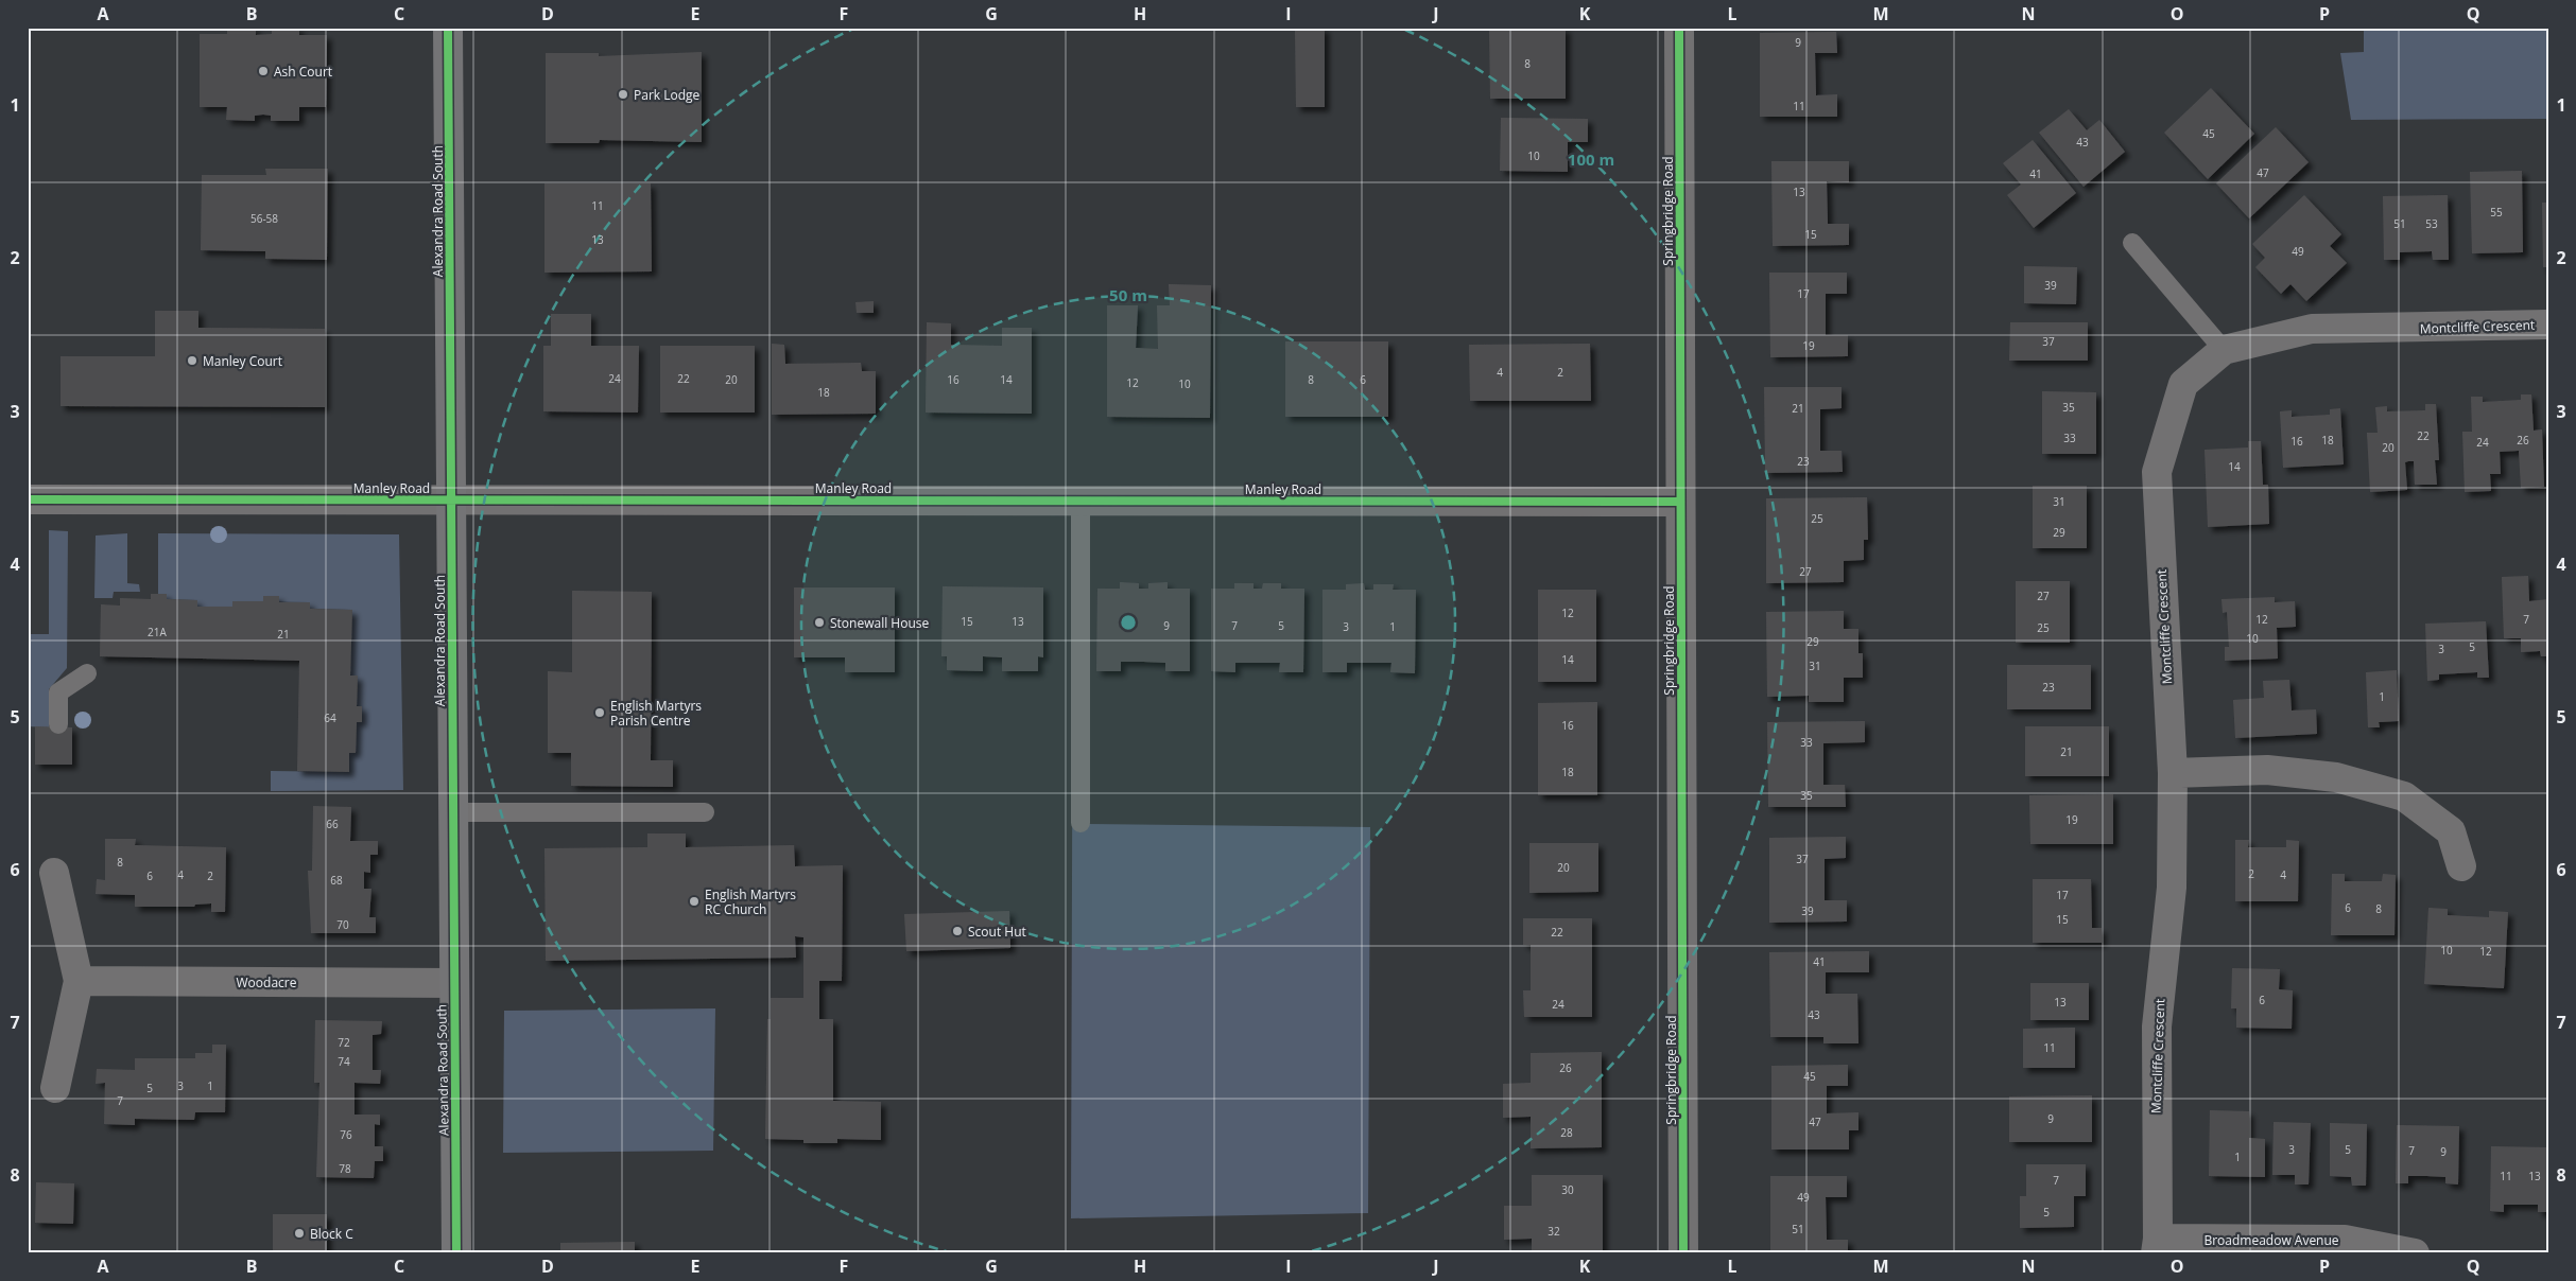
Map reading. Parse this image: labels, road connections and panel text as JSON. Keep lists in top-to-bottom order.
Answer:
{
  "streets": {
    "street": [
      "Alexandra Road South",
      "Springbridge Road",
      "Montcliffe Crescent",
      "Manley Road",
      "Woodacre",
      "Broadmeadow Avenue"
    ]
  },
  "crossings": [
    ["Alexandra Road South", "Manley Road"],
    ["Alexandra Road South", "Woodacre"],
    ["Springbridge Road", "Manley Road"],
    ["Montcliffe Crescent", "Broadmeadow Avenue"]
  ],
  "places": [
    "Ash Court",
    "Park Lodge",
    "Manley Court",
    "Stonewall House",
    "English Martyrs Parish Centre",
    "English Martyrs RC Church",
    "Scout Hut",
    "Block C"
  ],
  "house_numbers": [
    "9",
    "8",
    "11",
    "45",
    "43",
    "10",
    "47",
    "41",
    "13",
    "11",
    "55",
    "56-58",
    "51",
    "53",
    "15",
    "13",
    "49",
    "39",
    "17",
    "37",
    "19",
    "4",
    "2",
    "24",
    "22",
    "20",
    "16",
    "14",
    "8",
    "6",
    "12",
    "10",
    "18",
    "35",
    "21",
    "22",
    "33",
    "18",
    "26",
    "16",
    "24",
    "20",
    "23",
    "14",
    "31",
    "25",
    "29",
    "27",
    "27",
    "12",
    "12",
    "7",
    "15",
    "13",
    "9",
    "7",
    "5",
    "3",
    "1",
    "25",
    "21A",
    "21",
    "10",
    "29",
    "5",
    "3",
    "14",
    "31",
    "23",
    "1",
    "64",
    "16",
    "33",
    "21",
    "18",
    "35",
    "19",
    "66",
    "37",
    "8",
    "20",
    "2",
    "4",
    "4",
    "6",
    "2",
    "68",
    "17",
    "6",
    "8",
    "39",
    "15",
    "70",
    "22",
    "10",
    "12",
    "41",
    "6",
    "13",
    "24",
    "43",
    "72",
    "11",
    "74",
    "26",
    "45",
    "3",
    "1",
    "5",
    "7",
    "9",
    "47",
    "28",
    "76",
    "3",
    "5",
    "7",
    "9",
    "1",
    "78",
    "11",
    "13",
    "7",
    "30",
    "49",
    "5",
    "51",
    "32"
  ],
  "grid": {
    "columns": [
      "A",
      "B",
      "C",
      "D",
      "E",
      "F",
      "G",
      "H",
      "I",
      "J",
      "K",
      "L",
      "M",
      "N",
      "O",
      "P",
      "Q"
    ],
    "rows": [
      "1",
      "2",
      "3",
      "4",
      "5",
      "6",
      "7",
      "8"
    ]
  },
  "rings": ["100 m", "50 m"]
}
